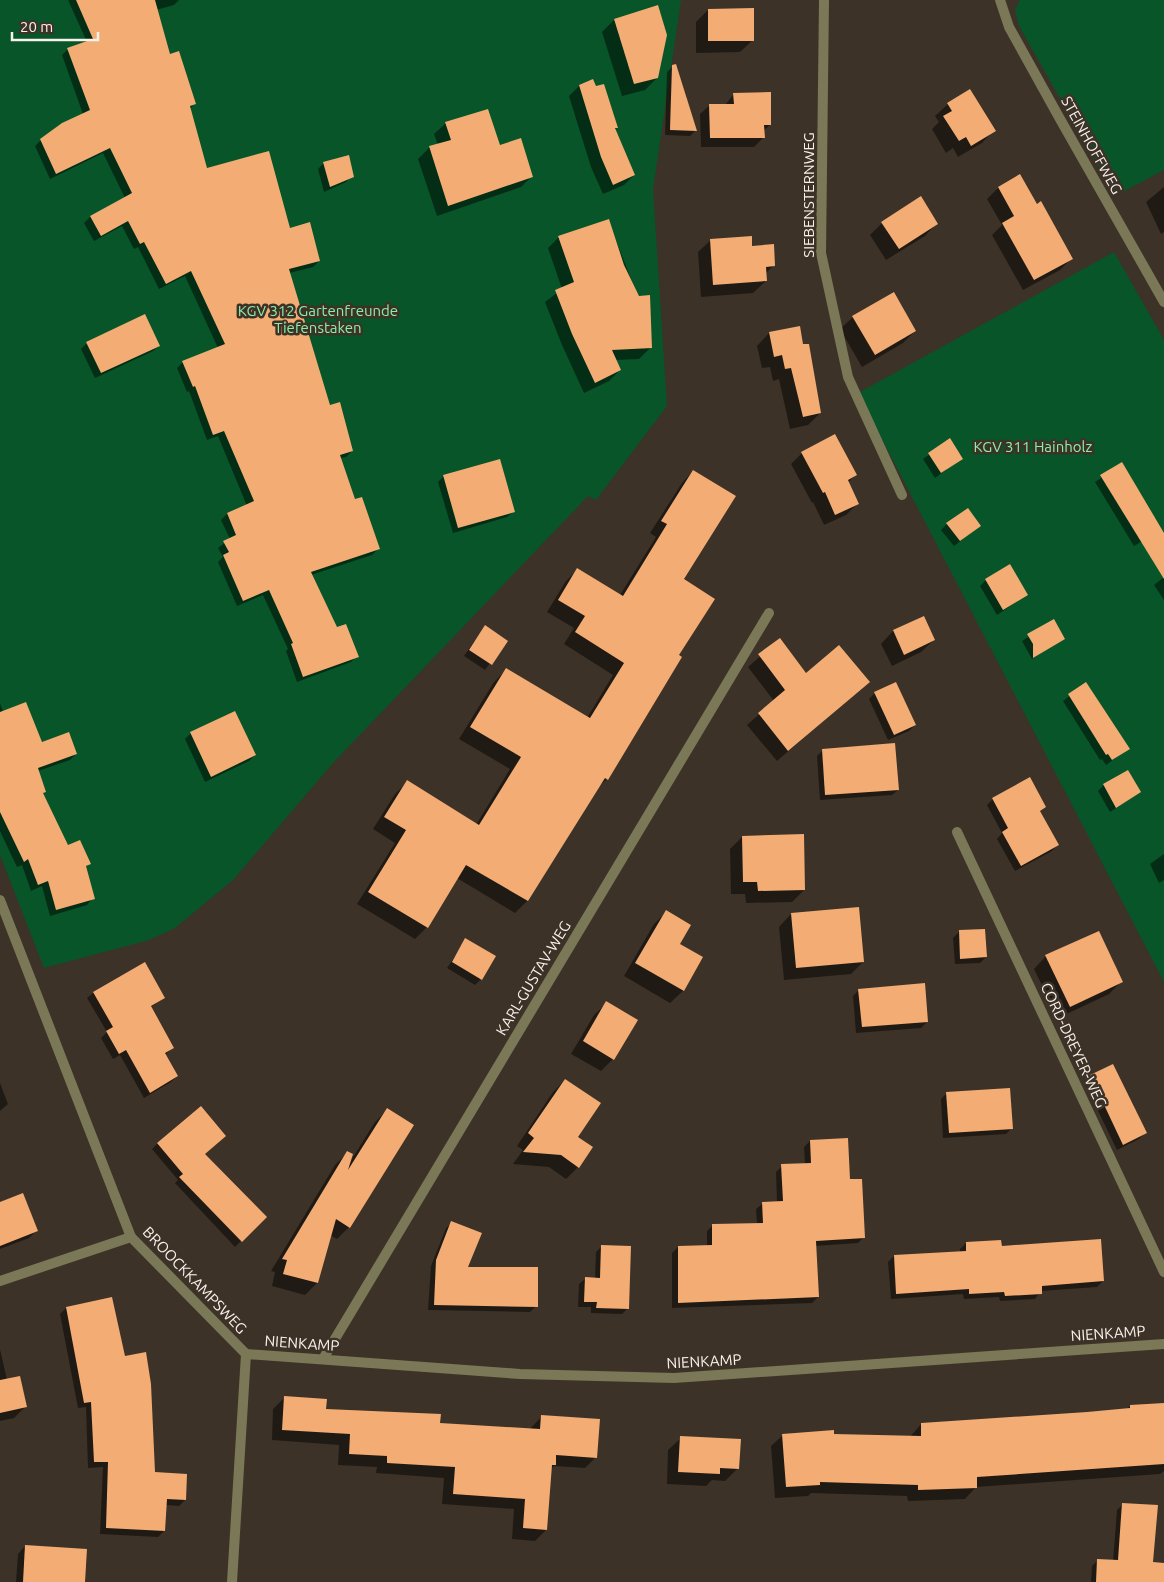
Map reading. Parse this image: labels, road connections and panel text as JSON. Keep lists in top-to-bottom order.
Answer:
{
  "streets": {
    "street": [
      "STEINHOFFWEG",
      "SIEBENSTERNWEG",
      "KARL-GUSTAV-WEG",
      "CORD-DREYER-WEG",
      "BROOCKKAMPSWEG",
      "NIENKAMP"
    ]
  },
  "crossings": [
    ["KARL-GUSTAV-WEG", "NIENKAMP"],
    ["BROOCKKAMPSWEG", "NIENKAMP"]
  ],
  "parks": ["KGV 312 Gartenfreunde Tiefenstaken", "KGV 311 Hainholz"],
  "scale_bar": "20 m"
}
